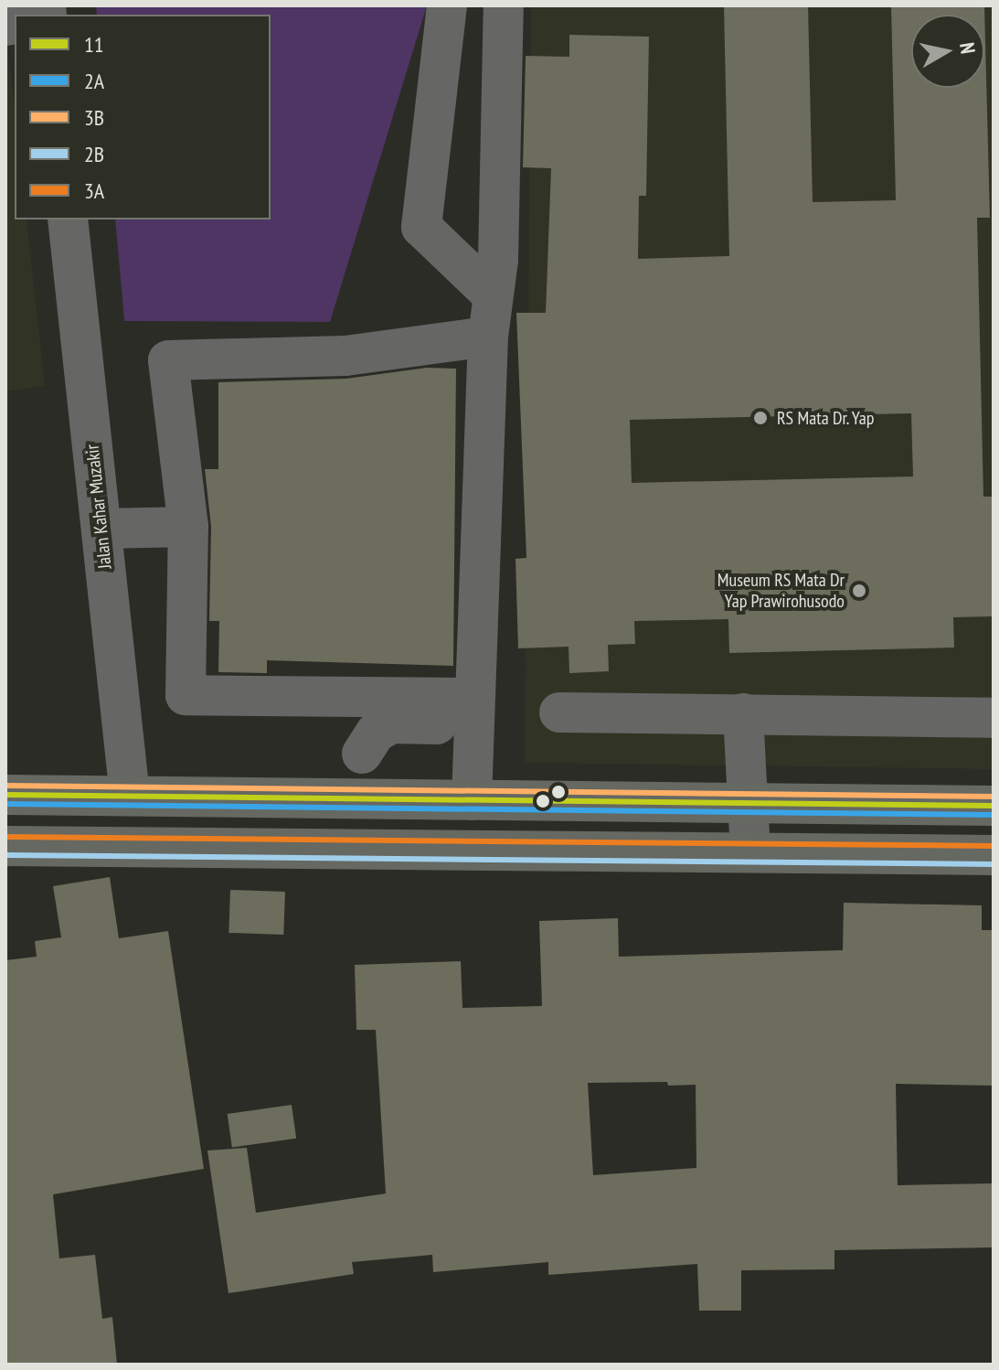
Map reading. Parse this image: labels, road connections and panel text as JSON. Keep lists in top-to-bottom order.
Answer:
{
  "streets": {
    "street": ["Jalan Kahar Muzakir"]
  },
  "places": ["RS Mata Dr. Yap", "Museum RS Mata Dr Yap Prawirohusodo"],
  "lines": [
    "transit line 3B",
    "transit line 11",
    "transit line 2A",
    "transit line 3A",
    "transit line 2B"
  ],
  "legend": [
    "11",
    "2A",
    "3B",
    "2B",
    "3A"
  ],
  "north": "right"
}
